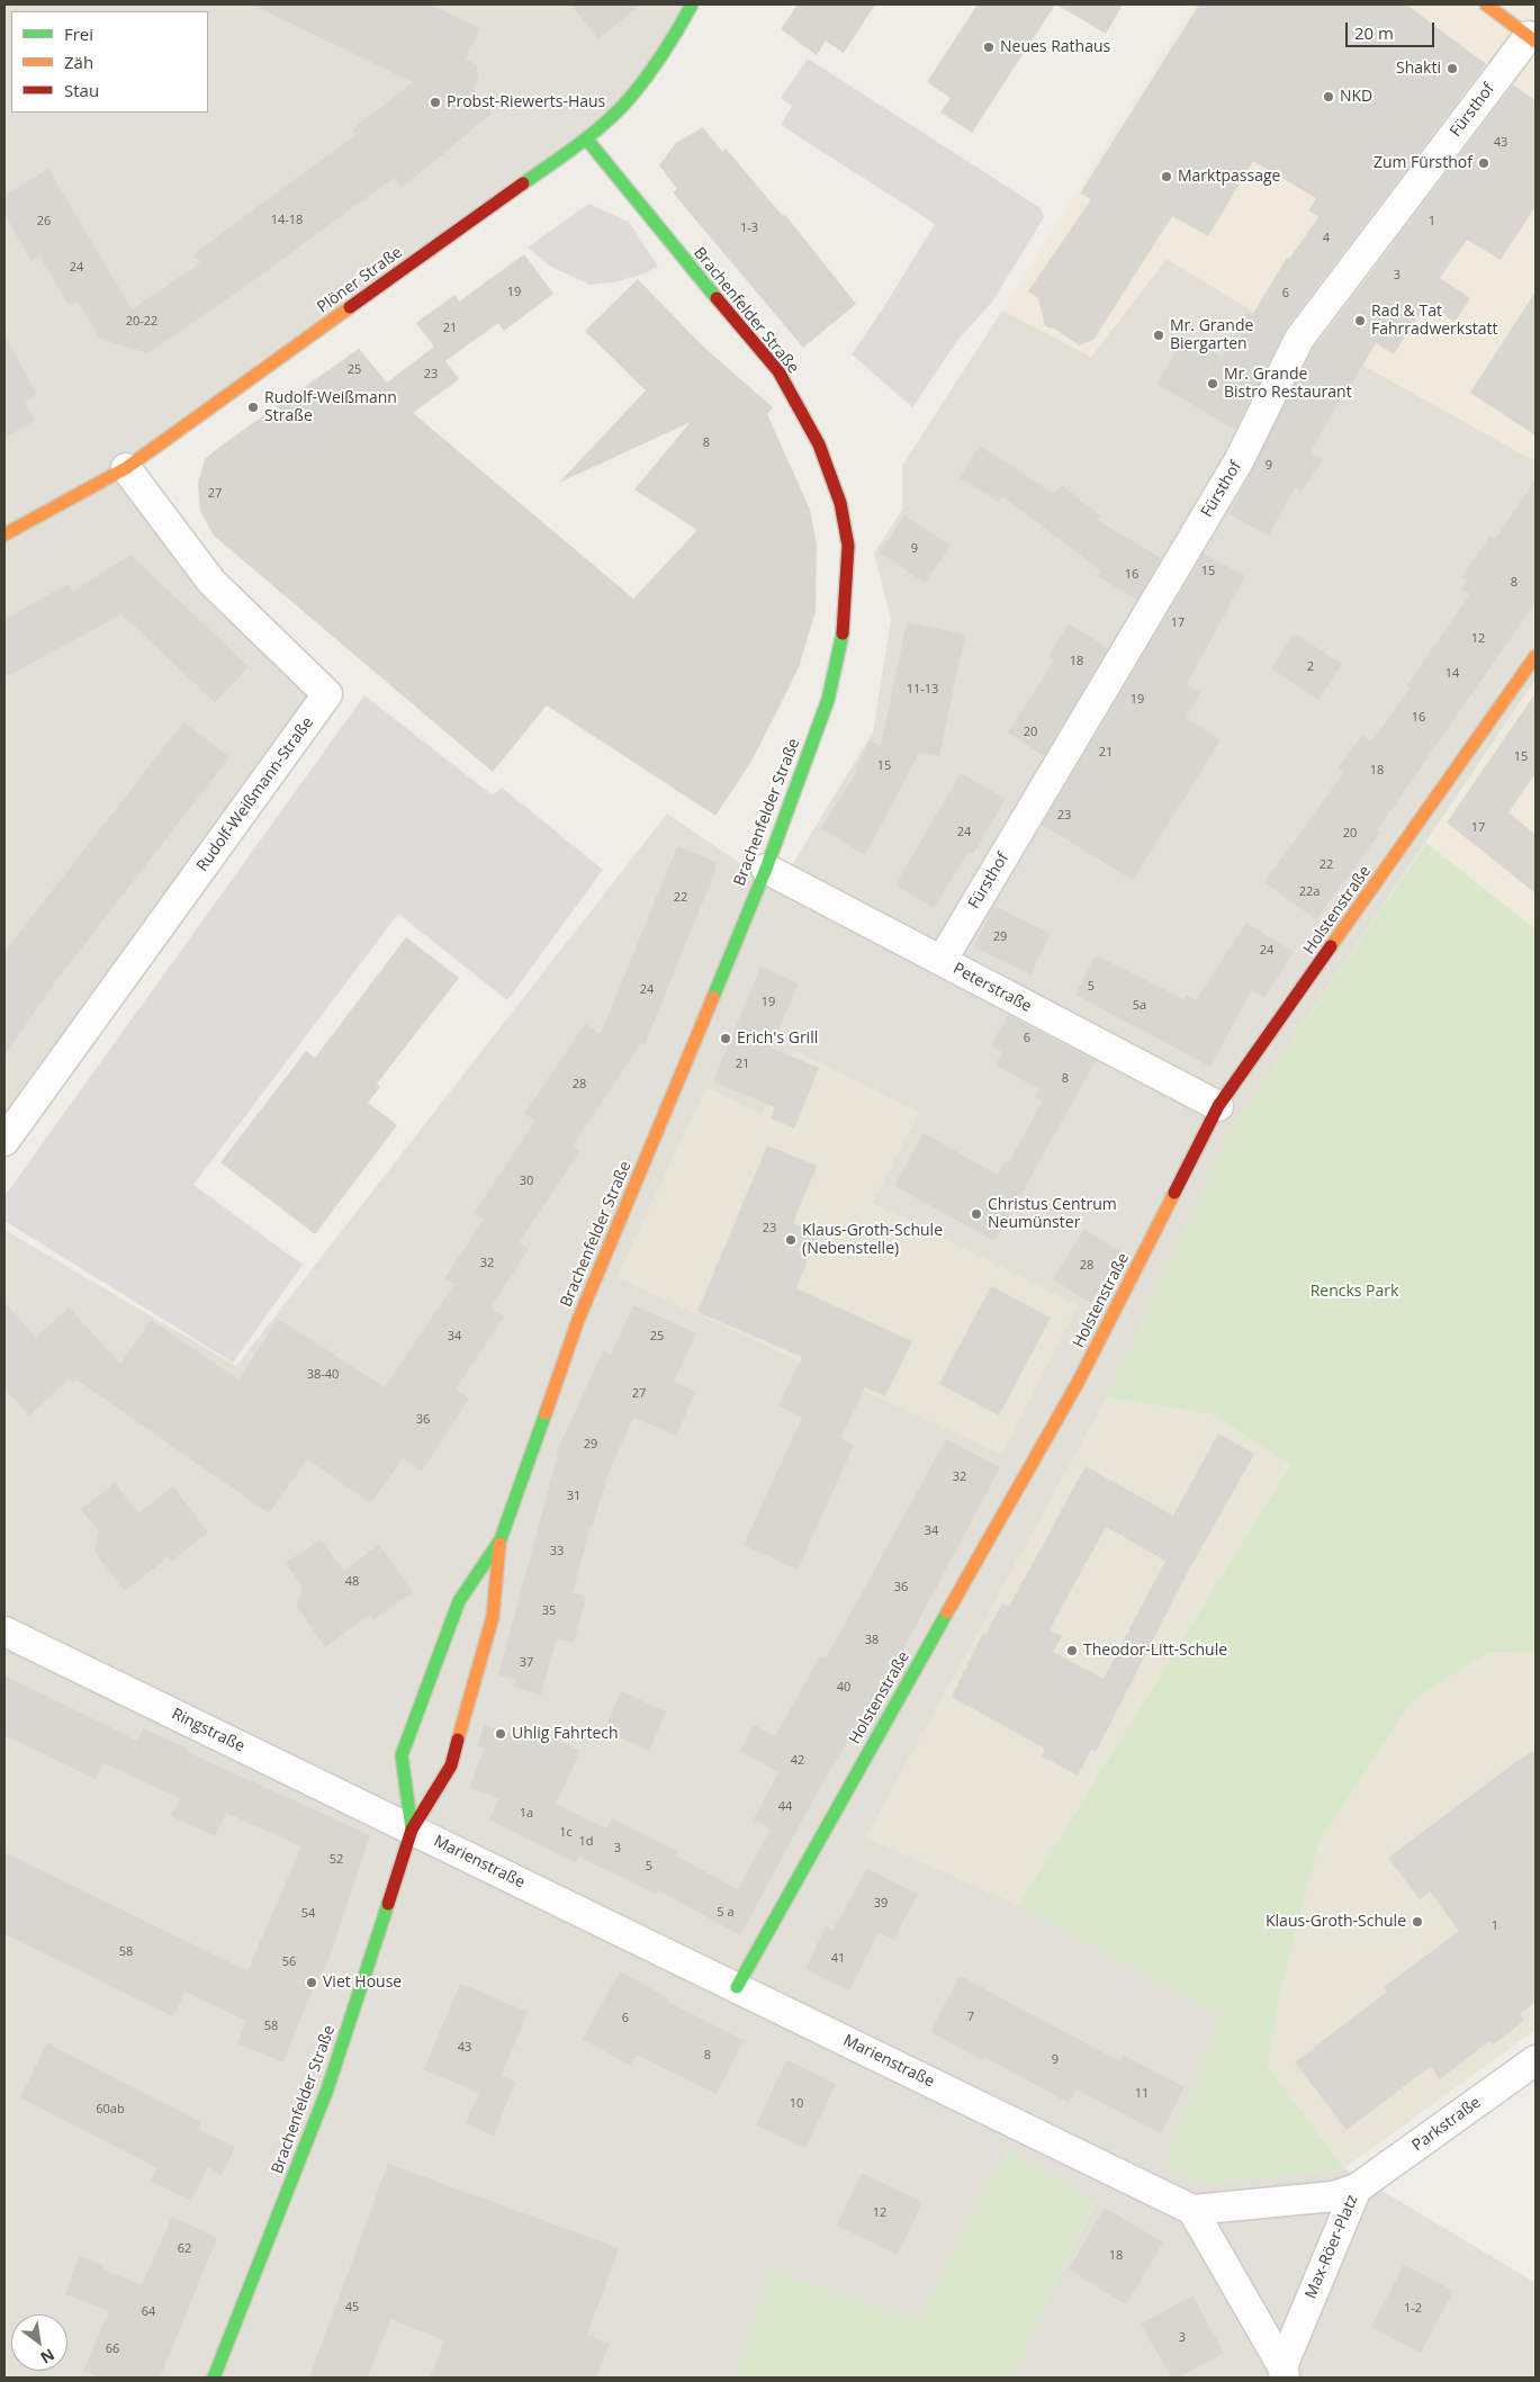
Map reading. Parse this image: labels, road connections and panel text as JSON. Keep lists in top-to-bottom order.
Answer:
{
  "streets": {
    "street": [
      "Fürsthof",
      "Plöner Straße",
      "Brachenfelder Straße",
      "Rudolf-Weißmann-Straße",
      "Holstenstraße",
      "Peterstraße",
      "Ringstraße",
      "Marienstraße",
      "Parkstraße",
      "Max-Röer-Platz"
    ]
  },
  "crossings": [
    ["Fürsthof", "Peterstraße"],
    ["Plöner Straße", "Brachenfelder Straße"],
    ["Plöner Straße", "Rudolf-Weißmann-Straße"],
    ["Brachenfelder Straße", "Peterstraße"],
    ["Brachenfelder Straße", "Ringstraße"],
    ["Brachenfelder Straße", "Marienstraße"],
    ["Holstenstraße", "Peterstraße"],
    ["Holstenstraße", "Marienstraße"],
    ["Ringstraße", "Marienstraße"],
    ["Marienstraße", "Max-Röer-Platz"],
    ["Parkstraße", "Max-Röer-Platz"]
  ],
  "parks": ["Rencks Park"],
  "places": [
    "Neues Rathaus",
    "Shakti",
    "NKD",
    "Probst-Riewerts-Haus",
    "Zum Fürsthof",
    "Marktpassage",
    "Rad & Tat Fahrradwerkstatt",
    "Mr. Grande Biergarten",
    "Mr. Grande Bistro Restaurant",
    "Rudolf-Weißmann Straße",
    "Erich's Grill",
    "Christus Centrum Neumünster",
    "Klaus-Groth-Schule (Nebenstelle)",
    "Theodor-Litt-Schule",
    "Uhlig Fahrtech",
    "Klaus-Groth-Schule",
    "Viet House"
  ],
  "house_numbers": [
    "43",
    "14-18",
    "26",
    "1",
    "1-3",
    "4",
    "24",
    "3",
    "19",
    "6",
    "20-22",
    "21",
    "25",
    "23",
    "8",
    "9",
    "27",
    "9",
    "15",
    "16",
    "8",
    "17",
    "12",
    "18",
    "2",
    "14",
    "11-13",
    "19",
    "16",
    "20",
    "21",
    "15",
    "15",
    "18",
    "23",
    "17",
    "24",
    "20",
    "22",
    "22a",
    "22",
    "29",
    "24",
    "5",
    "24",
    "19",
    "5a",
    "6",
    "21",
    "8",
    "28",
    "30",
    "23",
    "32",
    "28",
    "34",
    "25",
    "38-40",
    "27",
    "36",
    "29",
    "32",
    "31",
    "34",
    "33",
    "48",
    "36",
    "35",
    "38",
    "37",
    "40",
    "42",
    "44",
    "1a",
    "1c",
    "1d",
    "3",
    "52",
    "5",
    "39",
    "5 a",
    "54",
    "1",
    "58",
    "41",
    "56",
    "7",
    "6",
    "58",
    "43",
    "8",
    "9",
    "11",
    "10",
    "60ab",
    "12",
    "62",
    "18",
    "45",
    "1-2",
    "64",
    "3",
    "66"
  ],
  "legend": ["Frei", "Zäh", "Stau"],
  "scale_bar": "20 m",
  "north": "bottom right"
}
